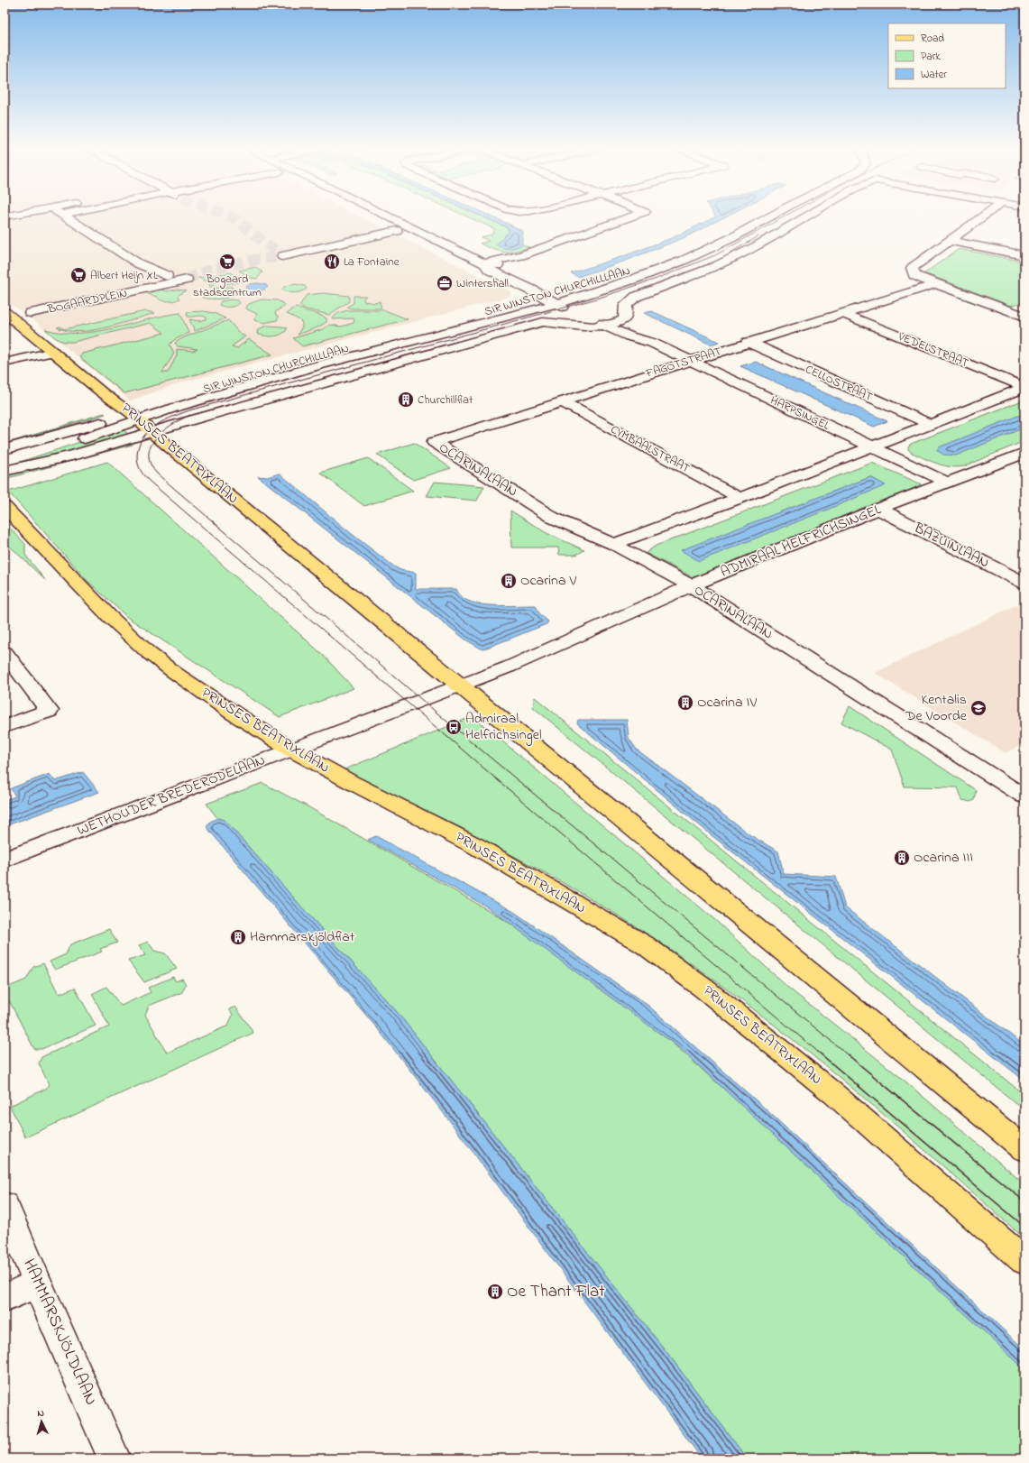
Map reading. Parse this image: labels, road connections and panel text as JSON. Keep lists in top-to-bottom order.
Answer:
{
  "streets": {
    "main road": ["PRINSES BEATRIXLAAN"],
    "street": [
      "SIR WINSTON CHURCHILLLAAN",
      "BOGAARDPLEIN",
      "VEDELSTRAAT",
      "FAGOTSTRAAT",
      "CELLOSTRAAT",
      "HARPSINGEL",
      "CYMBAALSTRAAT",
      "OCARINALAAN",
      "ADMIRAAL HELFRICHSINGEL",
      "BAZUINLAAN",
      "WETHOUDER BREDERODELAAN",
      "HAMMARSKJÖLDLAAN"
    ]
  },
  "crossings": [
    ["SIR WINSTON CHURCHILLLAAN", "HARPSINGEL"],
    ["SIR WINSTON CHURCHILLLAAN", "PRINSES BEATRIXLAAN"],
    ["VEDELSTRAAT", "FAGOTSTRAAT"],
    ["FAGOTSTRAAT", "CELLOSTRAAT"],
    ["FAGOTSTRAAT", "HARPSINGEL"],
    ["FAGOTSTRAAT", "CYMBAALSTRAAT"],
    ["FAGOTSTRAAT", "OCARINALAAN"],
    ["HARPSINGEL", "ADMIRAAL HELFRICHSINGEL"],
    ["PRINSES BEATRIXLAAN", "ADMIRAAL HELFRICHSINGEL"],
    ["PRINSES BEATRIXLAAN", "WETHOUDER BREDERODELAAN"],
    ["OCARINALAAN", "ADMIRAAL HELFRICHSINGEL"],
    ["ADMIRAAL HELFRICHSINGEL", "BAZUINLAAN"],
    ["ADMIRAAL HELFRICHSINGEL", "WETHOUDER BREDERODELAAN"]
  ],
  "places": {
    "supermarket": ["Bogaard stadscentrum", "Albert Heijn XL"],
    "restaurant": ["La Fontaine"],
    "office": ["Wintershall"],
    "building": [
      "Churchillflat",
      "Ocarina V",
      "Ocarina IV",
      "Ocarina III",
      "Hammarskjöldflat",
      "Oe Thant Flat"
    ],
    "school or university": ["Kentalis De Voorde"],
    "bus stop": ["Admiraal Helfrichsingel"]
  },
  "legend": ["Road", "Park", "Water"],
  "north": "top"
}
